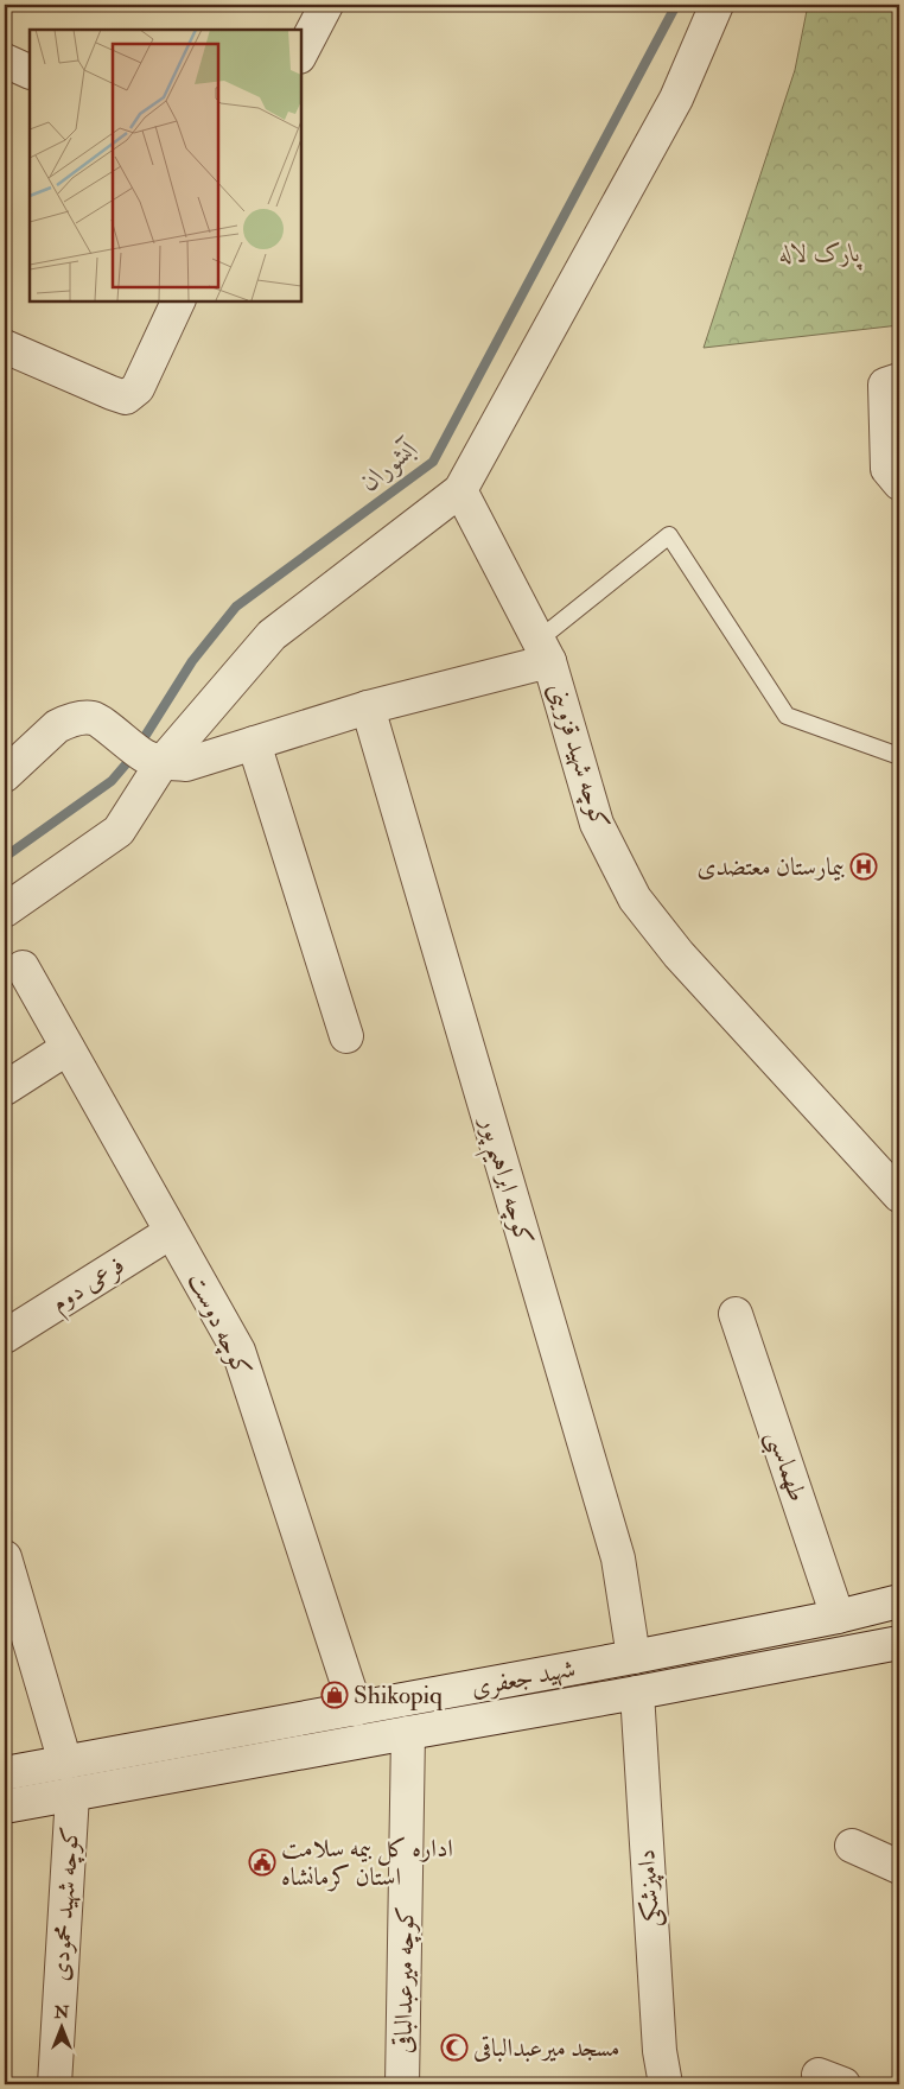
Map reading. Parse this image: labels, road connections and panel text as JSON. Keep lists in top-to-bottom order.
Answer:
{
  "streets": {
    "street": [
      "کوچه شهید قزوینی",
      "کوچه ابراهیم پور",
      "فرعی دوم",
      "کوچه دوست",
      "طهماسبی",
      "شهید جعفری",
      "دامپزشکی",
      "کوچه شهید محمودی",
      "کوچه میرعبدالباقی"
    ]
  },
  "crossings": [
    ["کوچه شهید قزوینی", "کوچه ابراهیم پور"],
    ["کوچه ابراهیم پور", "شهید جعفری"],
    ["فرعی دوم", "کوچه دوست"],
    ["کوچه دوست", "شهید جعفری"],
    ["طهماسبی", "شهید جعفری"],
    ["شهید جعفری", "دامپزشکی"],
    ["شهید جعفری", "کوچه شهید محمودی"],
    ["شهید جعفری", "کوچه میرعبدالباقی"]
  ],
  "water": ["آبشوران"],
  "parks": ["پارک لاله"],
  "places": {
    "hospital": ["بیمارستان معتضدی"],
    "shop": ["Shikopiq"],
    "public building": ["اداره کل بیمه سلامت استان کرمانشاه"],
    "mosque": ["مسجد میرعبدالباقی"]
  },
  "north": "top"
}
